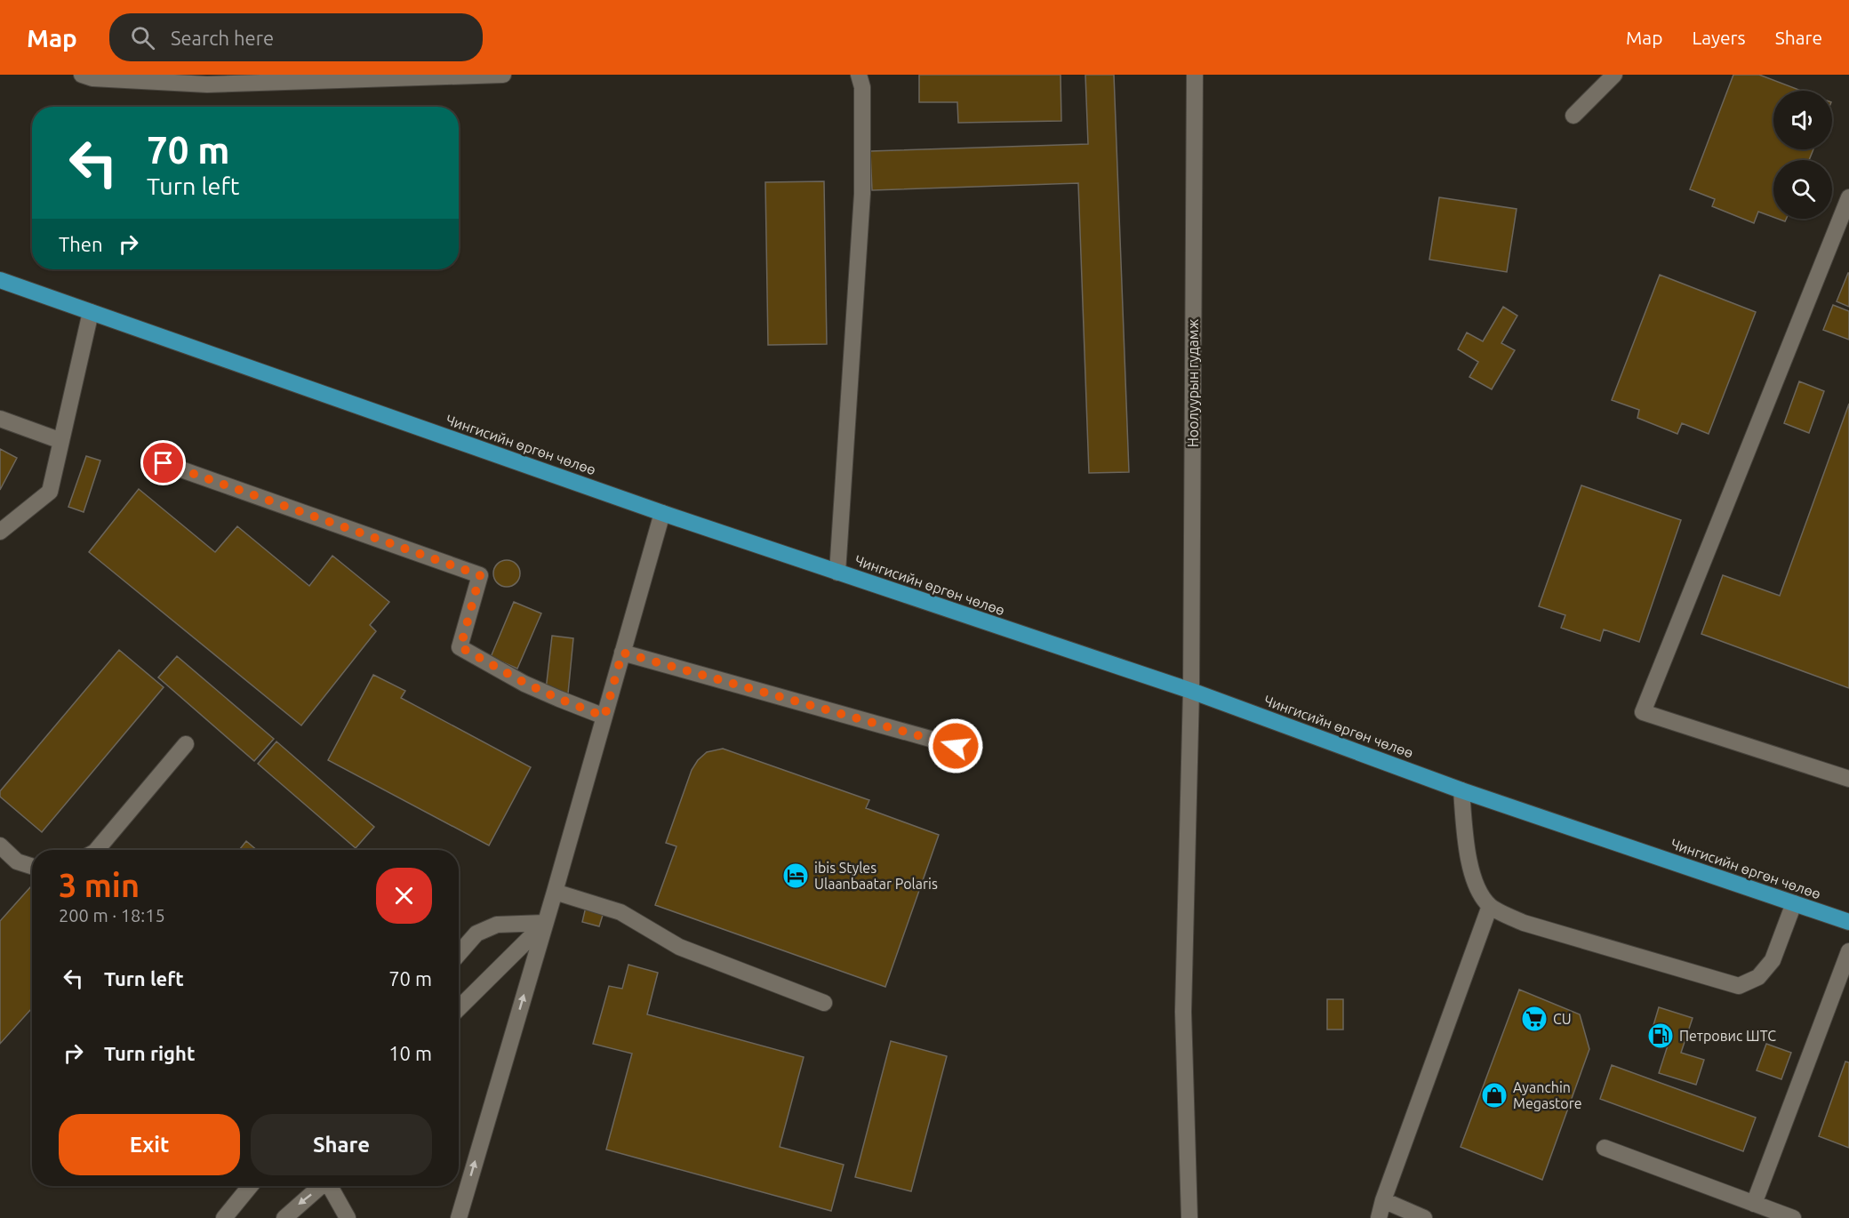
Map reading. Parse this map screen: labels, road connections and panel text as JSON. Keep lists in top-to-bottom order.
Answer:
{
  "streets": {
    "highway": ["Чингисийн өргөн чөлөө"],
    "street": ["Ноолуурын гудамж"]
  },
  "crossings": [
    ["Ноолуурын гудамж", "Чингисийн өргөн чөлөө"]
  ],
  "places": {
    "hotel": ["ibis Styles Ulaanbaatar Polaris"],
    "supermarket": ["CU"],
    "fuel station": ["Петровис ШТС"],
    "shop": ["Ayanchin Megastore"]
  },
  "page": {
    "header": "Map",
    "search": "Search here",
    "nav": ["Map", "Layers", "Share"],
    "turn": ["70 m", "Turn left"],
    "then": "Then",
    "heading": ["3 min", "200 m · 18:15"],
    "list": [
      {
        "name": "Turn left",
        "value": "70 m"
      },
      {
        "name": "Turn right",
        "value": "10 m"
      }
    ],
    "buttons": ["Exit", "Share"]
  }
}
